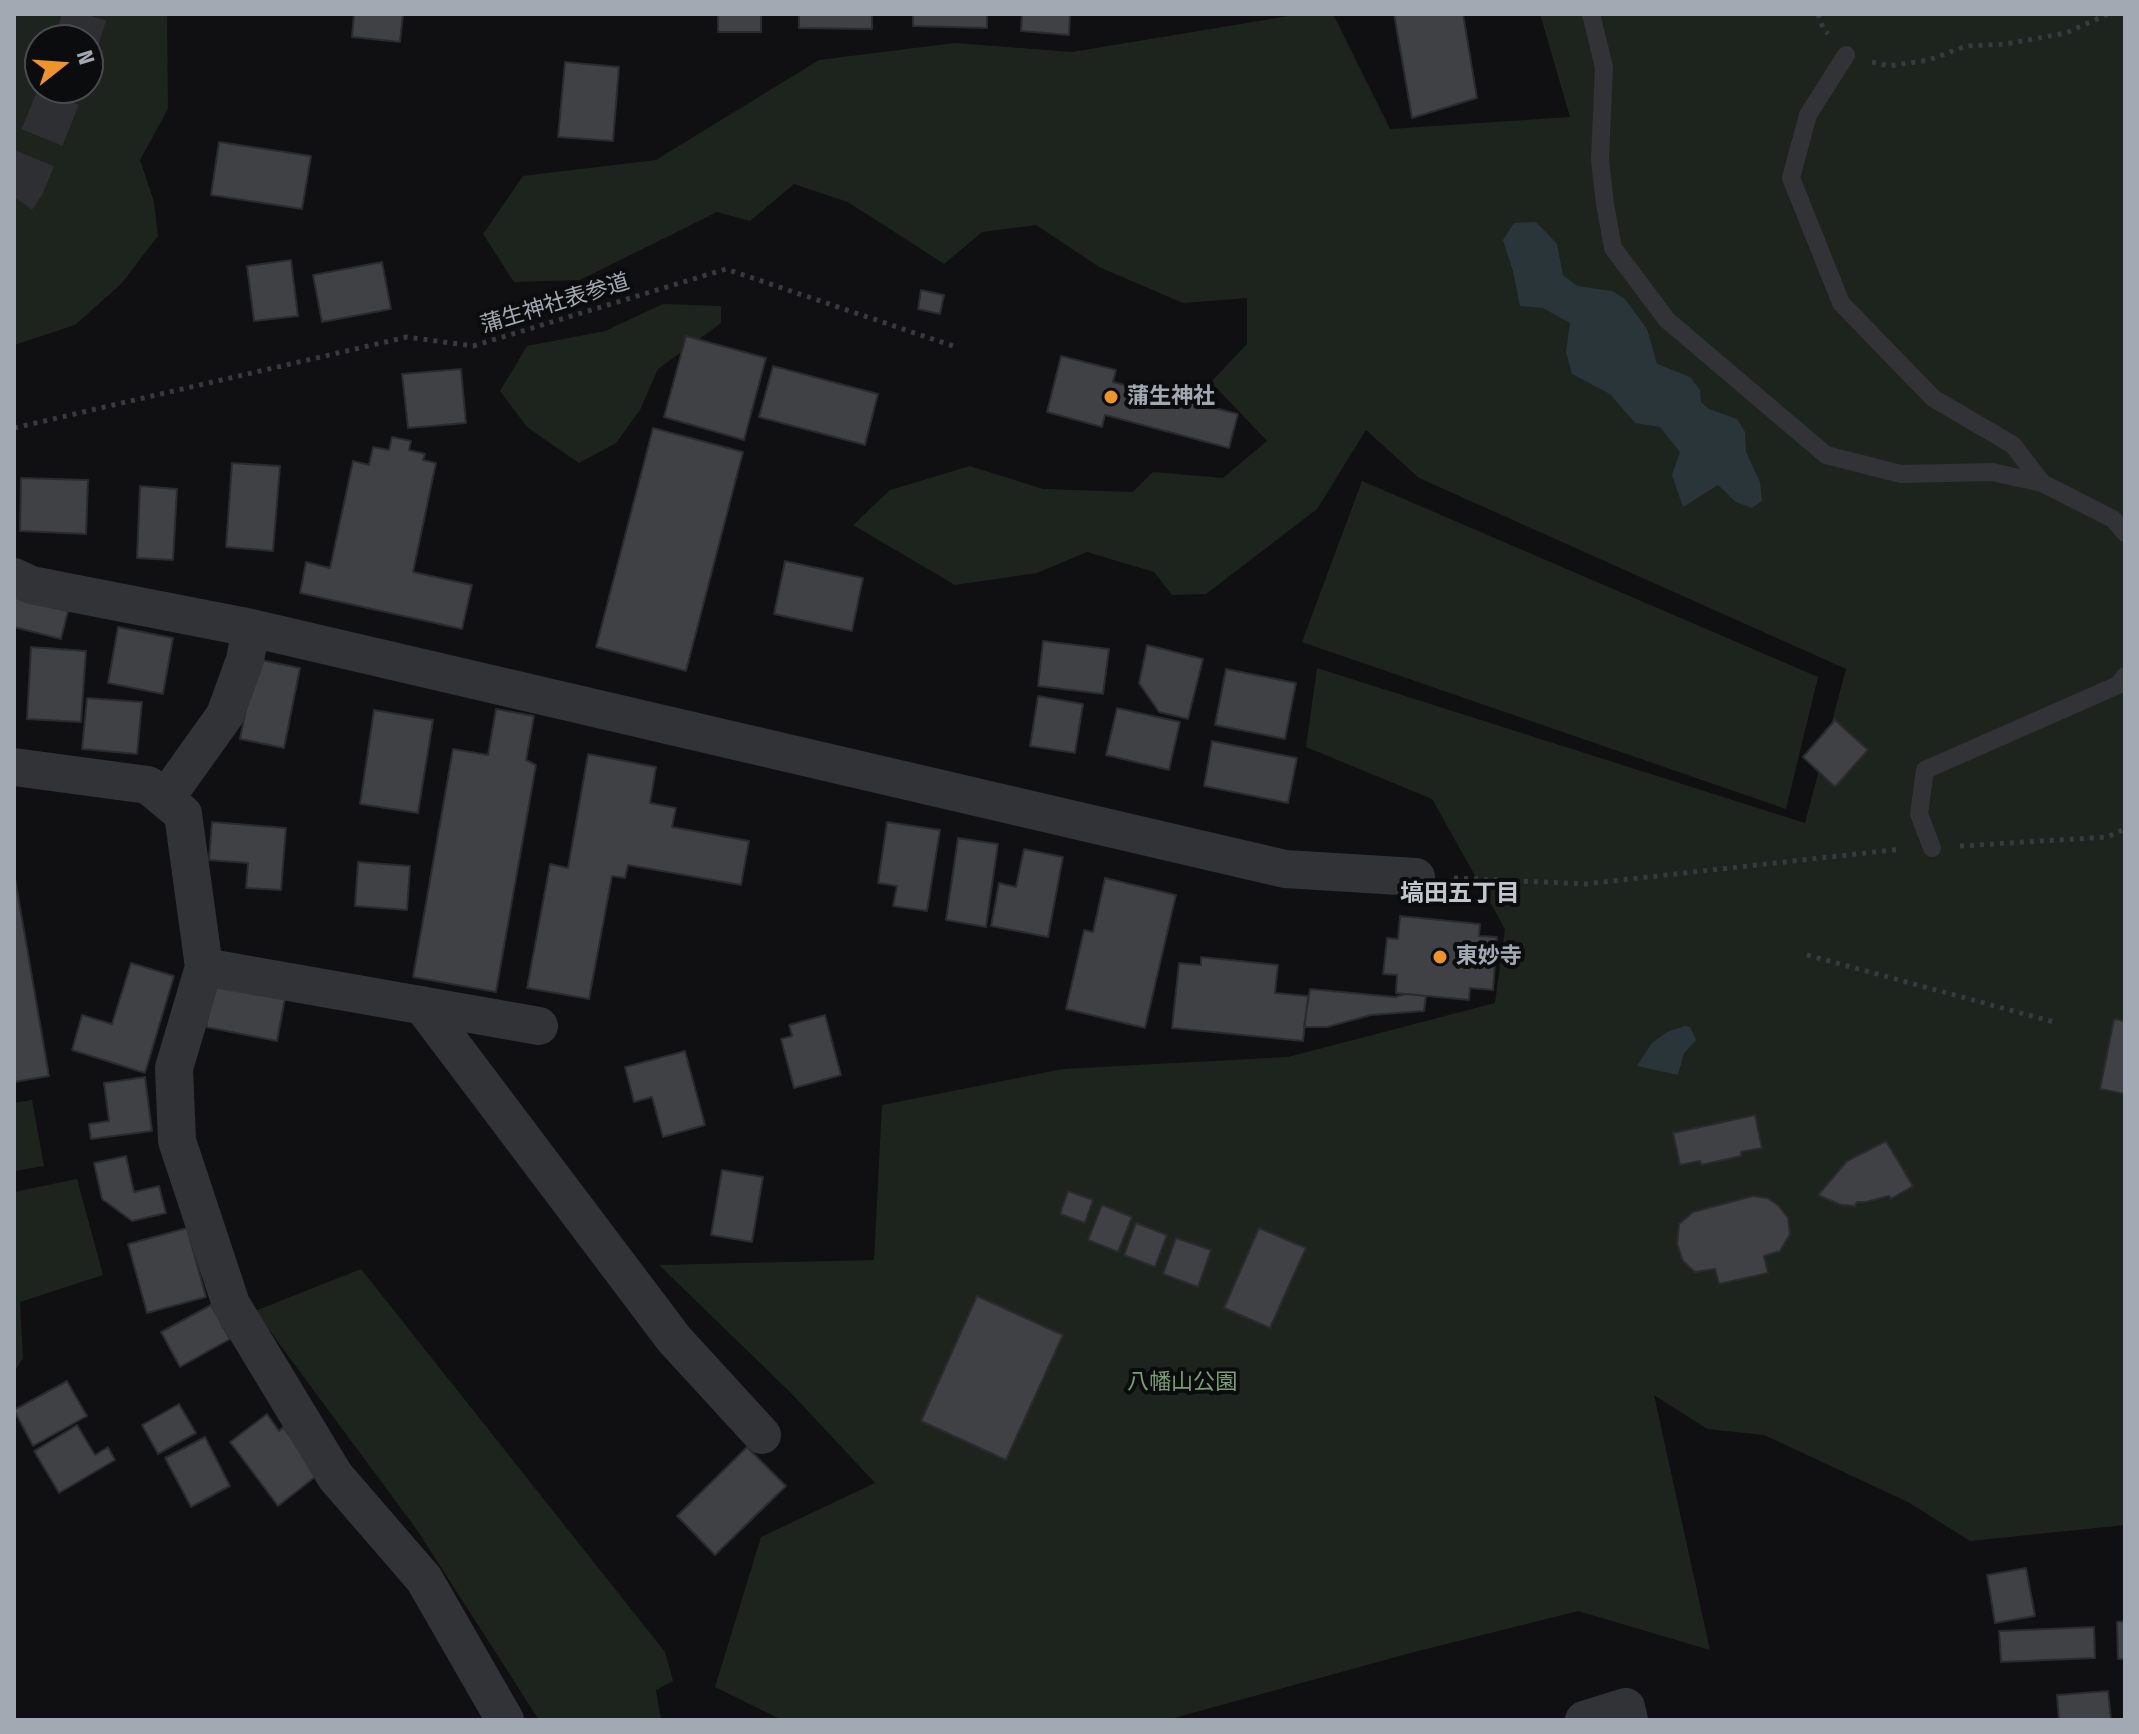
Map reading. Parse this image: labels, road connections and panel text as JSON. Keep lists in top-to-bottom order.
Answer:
{
  "streets": {
    "path": ["蒲生神社表参道"]
  },
  "districts": ["塙田五丁目"],
  "parks": ["八幡山公園"],
  "places": ["蒲生神社", "東妙寺"],
  "north": "right"
}
